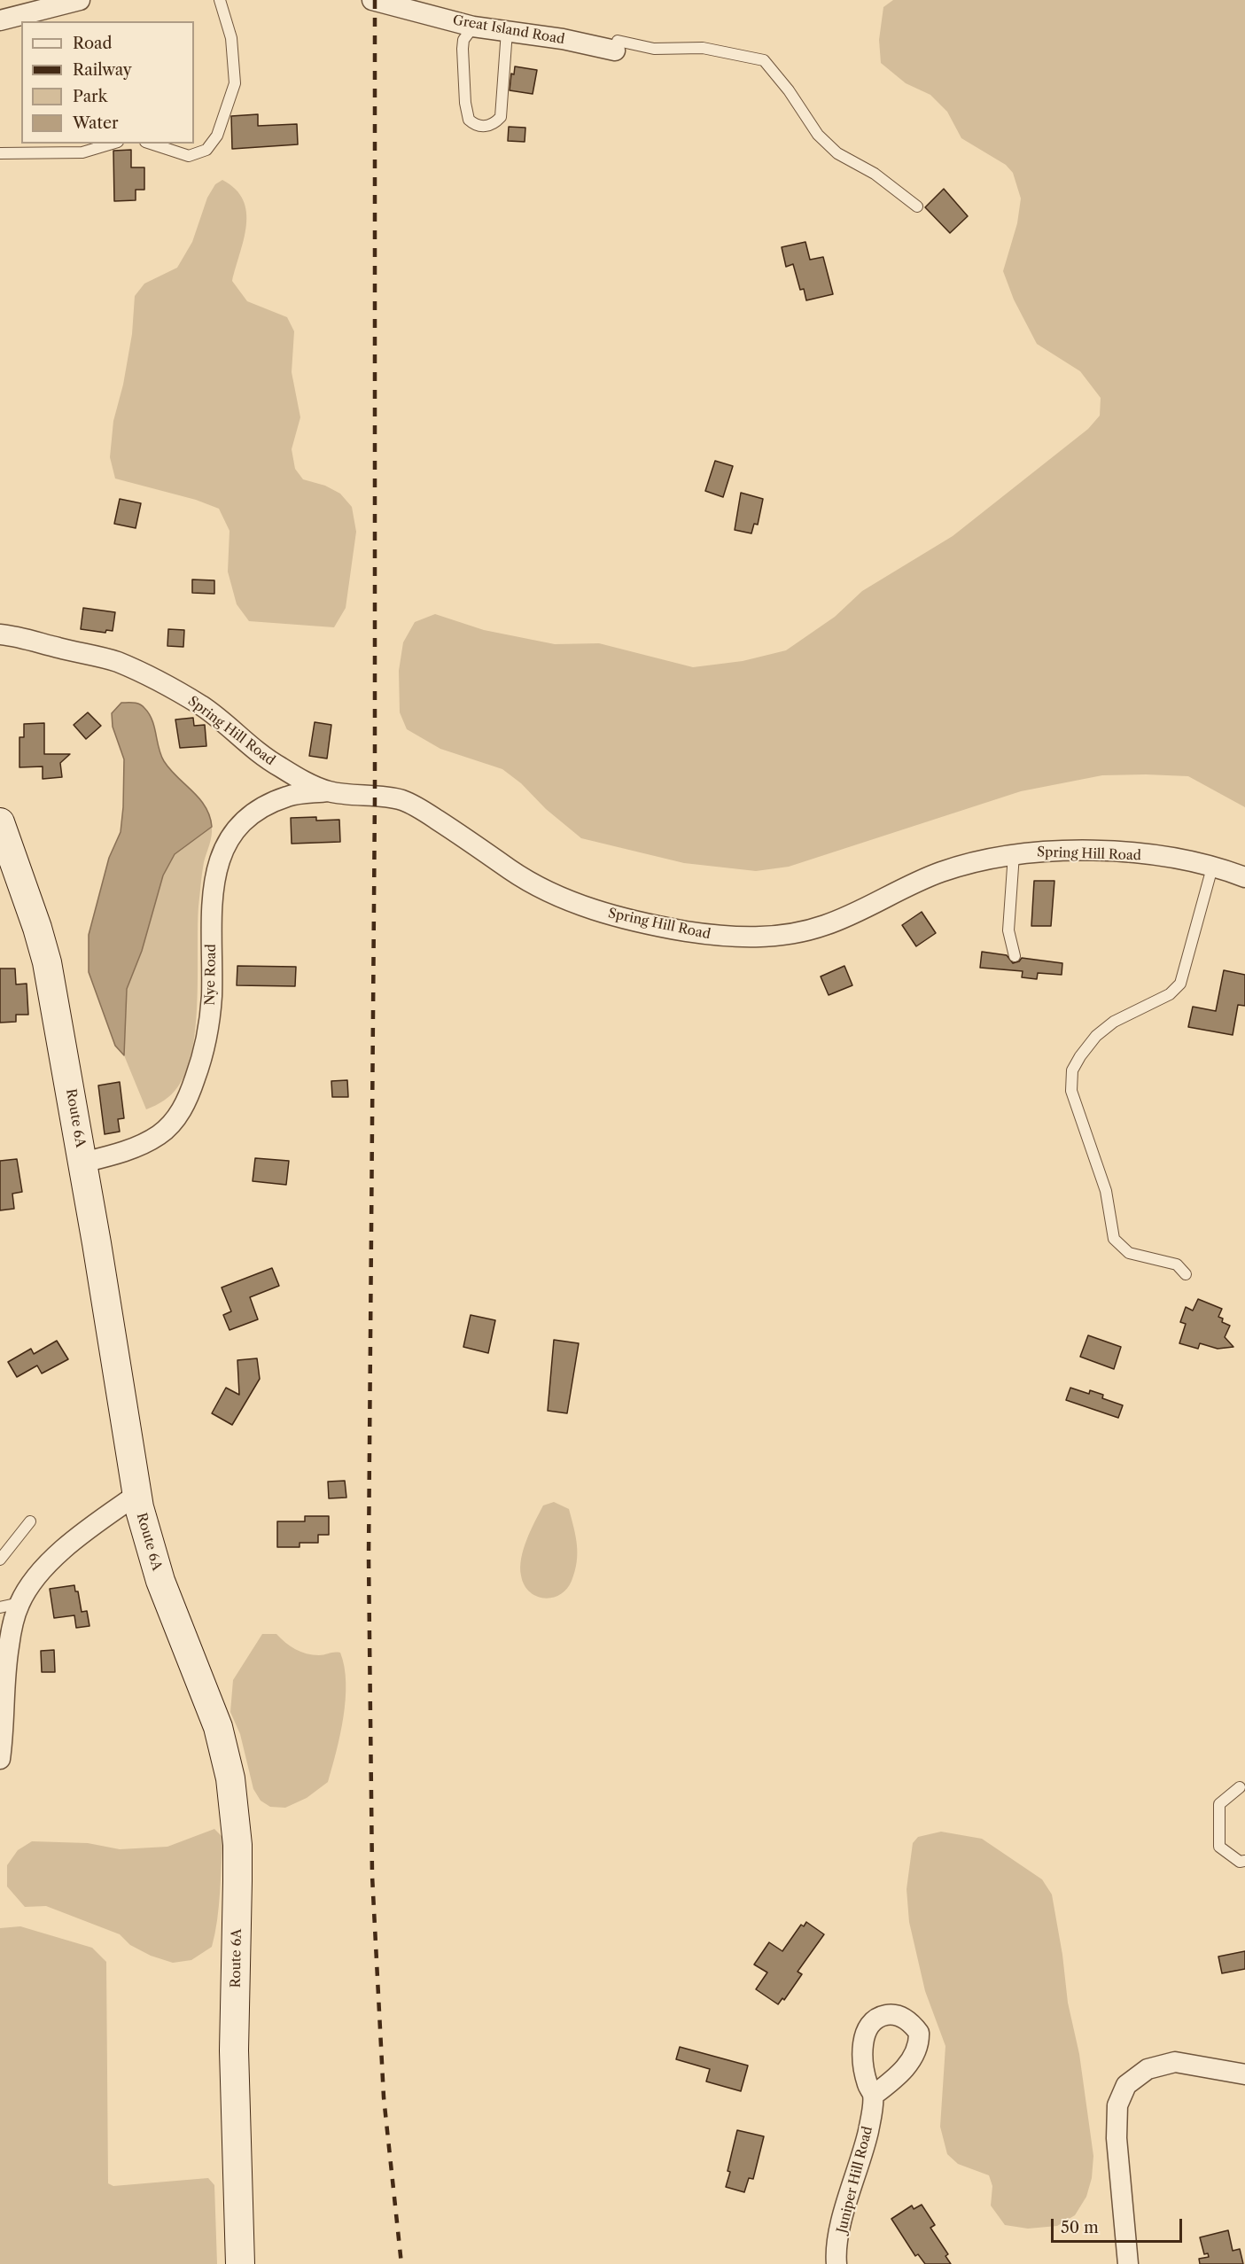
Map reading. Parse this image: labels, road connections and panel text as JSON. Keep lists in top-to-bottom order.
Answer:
{
  "streets": {
    "main road": ["Route 6A"],
    "street": [
      "Great Island Road",
      "Spring Hill Road",
      "Nye Road",
      "Juniper Hill Road"
    ]
  },
  "crossings": [
    ["Spring Hill Road", "Nye Road"],
    ["Nye Road", "Route 6A"]
  ],
  "legend": [
    "Road",
    "Railway",
    "Park",
    "Water"
  ],
  "scale_bar": "50 m"
}
